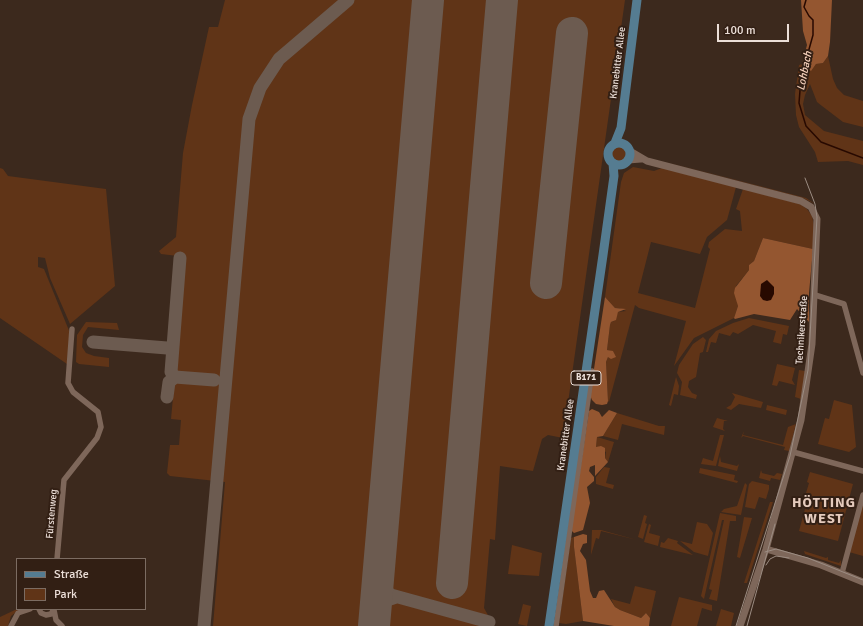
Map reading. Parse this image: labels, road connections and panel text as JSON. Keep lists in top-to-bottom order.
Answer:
{
  "streets": {
    "main road": ["Kranebitter Allee", "B171"],
    "street": ["Technikerstraße", "Fürstenweg"]
  },
  "crossings": [
    ["Kranebitter Allee", "Technikerstraße"]
  ],
  "districts": ["HÖTTING WEST"],
  "water": ["Lohbach"],
  "legend": ["Straße", "Park"],
  "scale_bar": "100 m"
}
